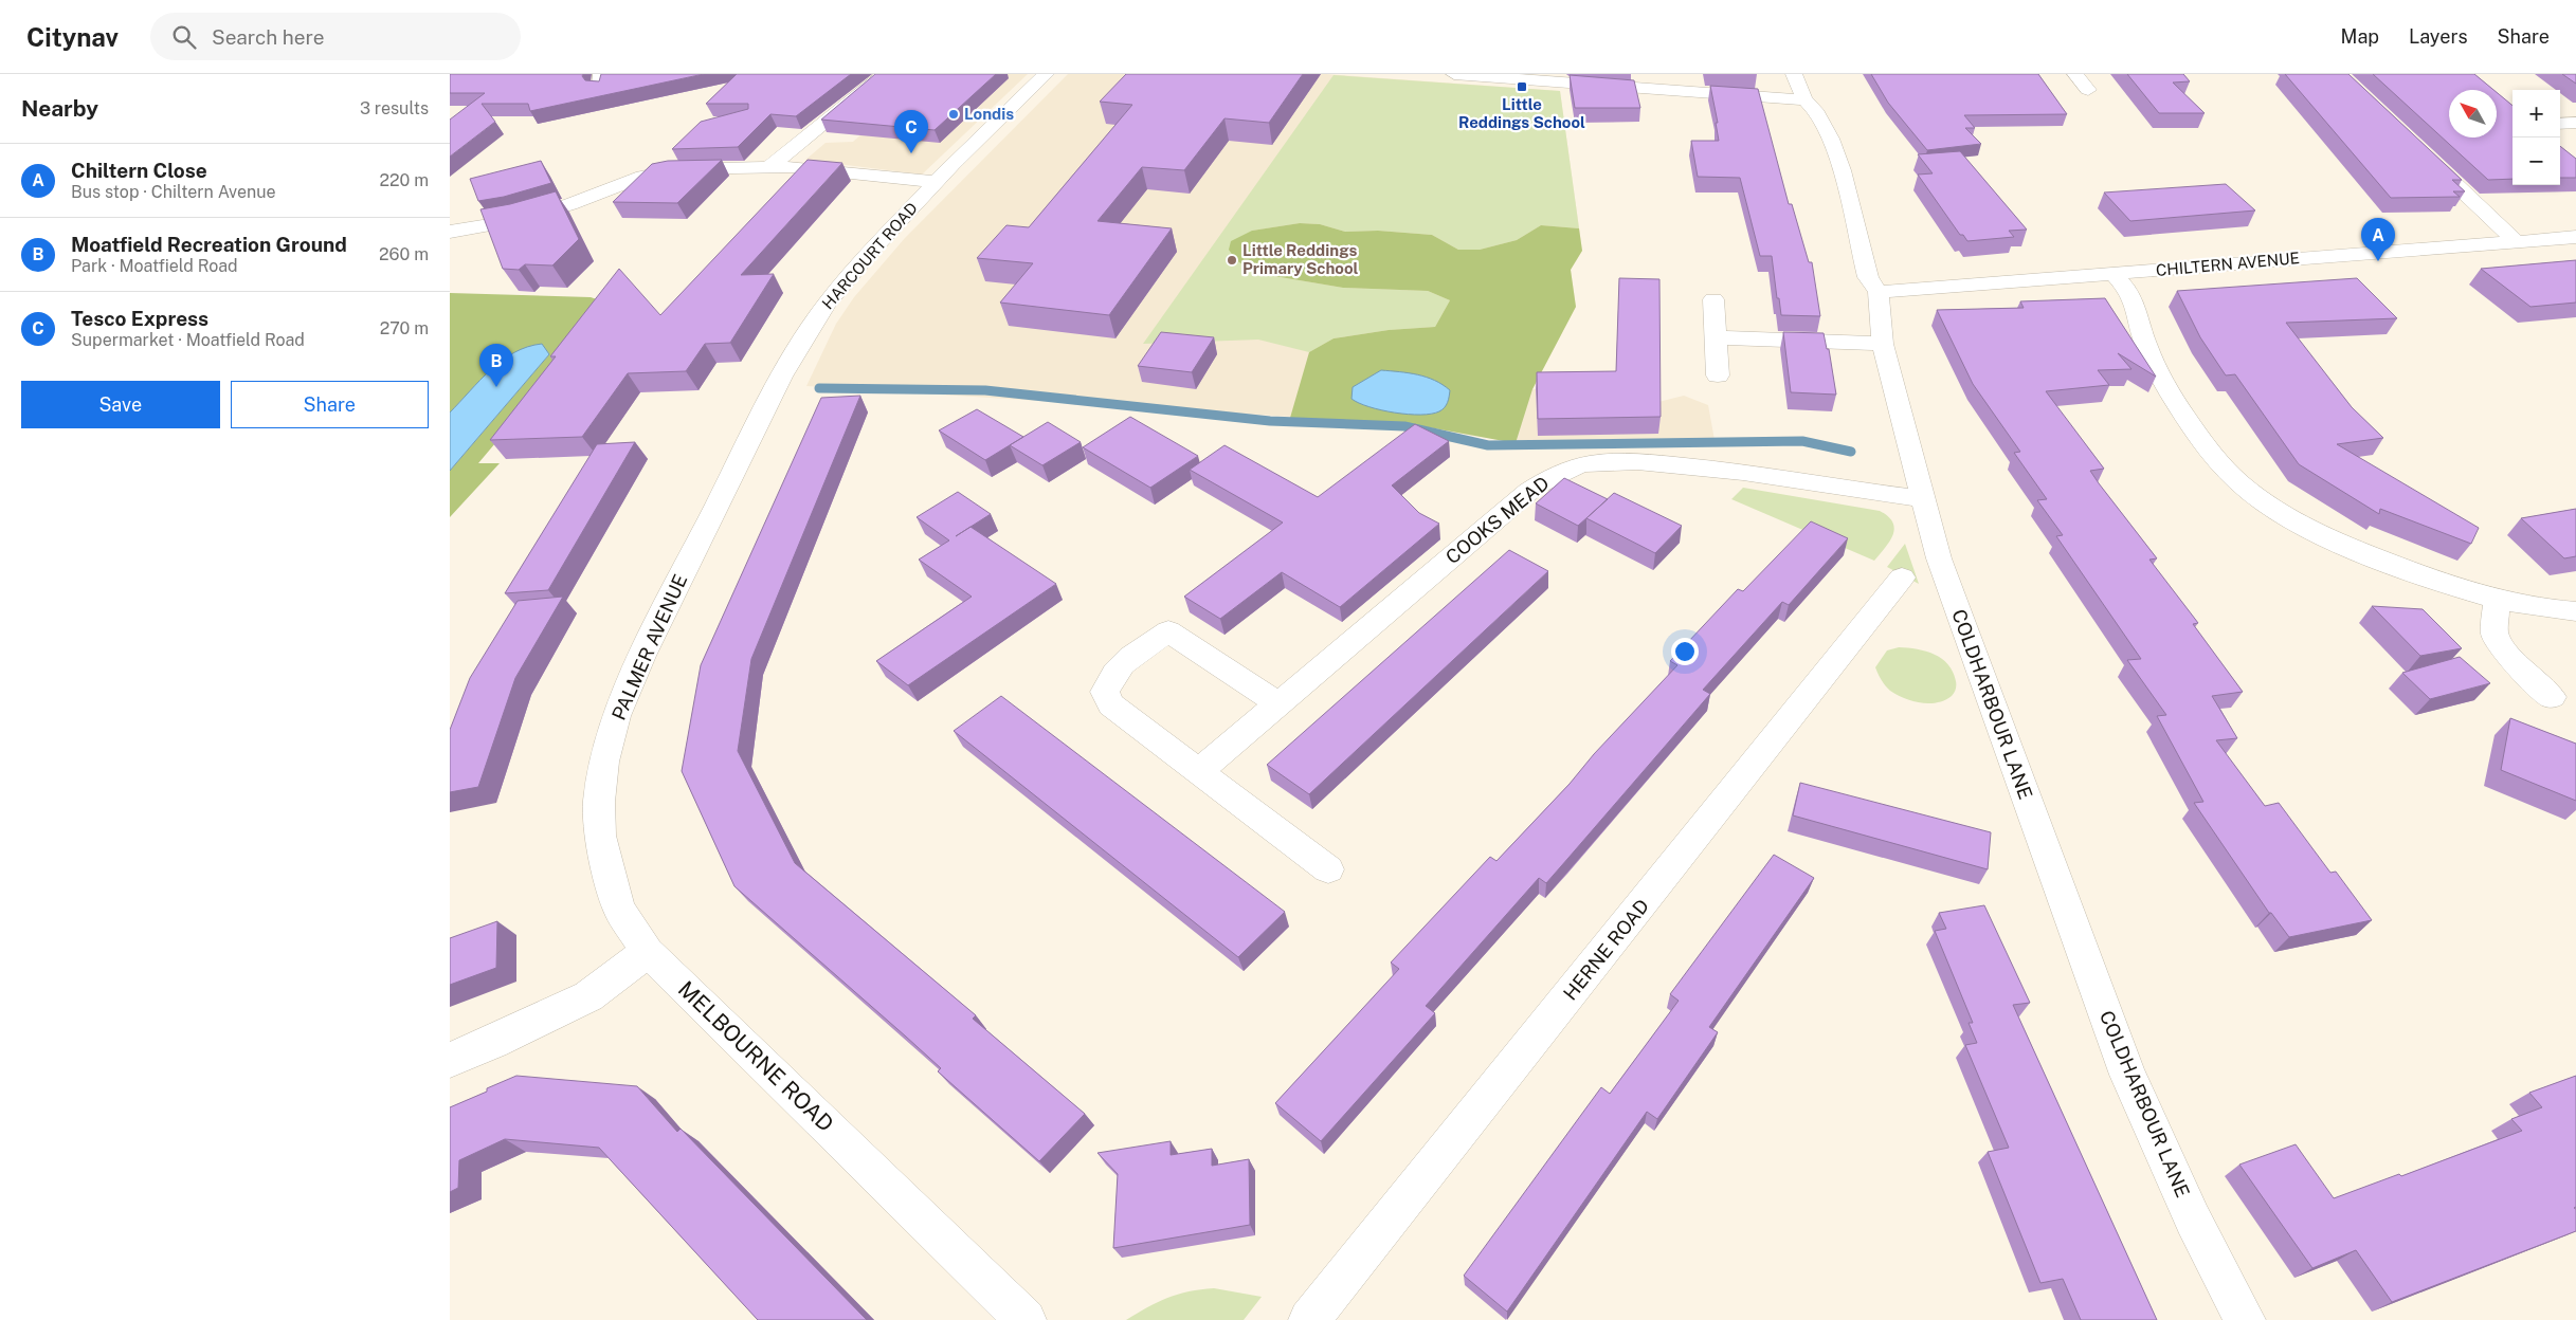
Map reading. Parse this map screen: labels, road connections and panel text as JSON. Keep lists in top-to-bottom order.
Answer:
{
  "streets": {
    "street": [
      "HARCOURT ROAD",
      "CHILTERN AVENUE",
      "COOKS MEAD",
      "PALMER AVENUE",
      "COLDHARBOUR LANE",
      "HERNE ROAD",
      "MELBOURNE ROAD"
    ]
  },
  "crossings": [
    ["HARCOURT ROAD", "PALMER AVENUE"],
    ["CHILTERN AVENUE", "COLDHARBOUR LANE"],
    ["COOKS MEAD", "COLDHARBOUR LANE"],
    ["PALMER AVENUE", "MELBOURNE ROAD"]
  ],
  "places": {
    "transit": ["Little Reddings School"],
    "other": ["Londis", "Little Reddings Primary School"]
  },
  "north": "top left",
  "page": {
    "header": "Citynav",
    "search": "Search here",
    "nav": ["Map", "Layers", "Share"],
    "heading": ["Nearby", "3 results"],
    "map_buttons": ["+", "−"],
    "pins": ["C", "A", "B"],
    "list": [
      {
        "mark": "A",
        "name": "Chiltern Close",
        "note": "Bus stop · Chiltern Avenue",
        "value": "220 m"
      },
      {
        "mark": "B",
        "name": "Moatfield Recreation Ground",
        "note": "Park · Moatfield Road",
        "value": "260 m"
      },
      {
        "mark": "C",
        "name": "Tesco Express",
        "note": "Supermarket · Moatfield Road",
        "value": "270 m"
      }
    ],
    "buttons": ["Save", "Share"]
  }
}
